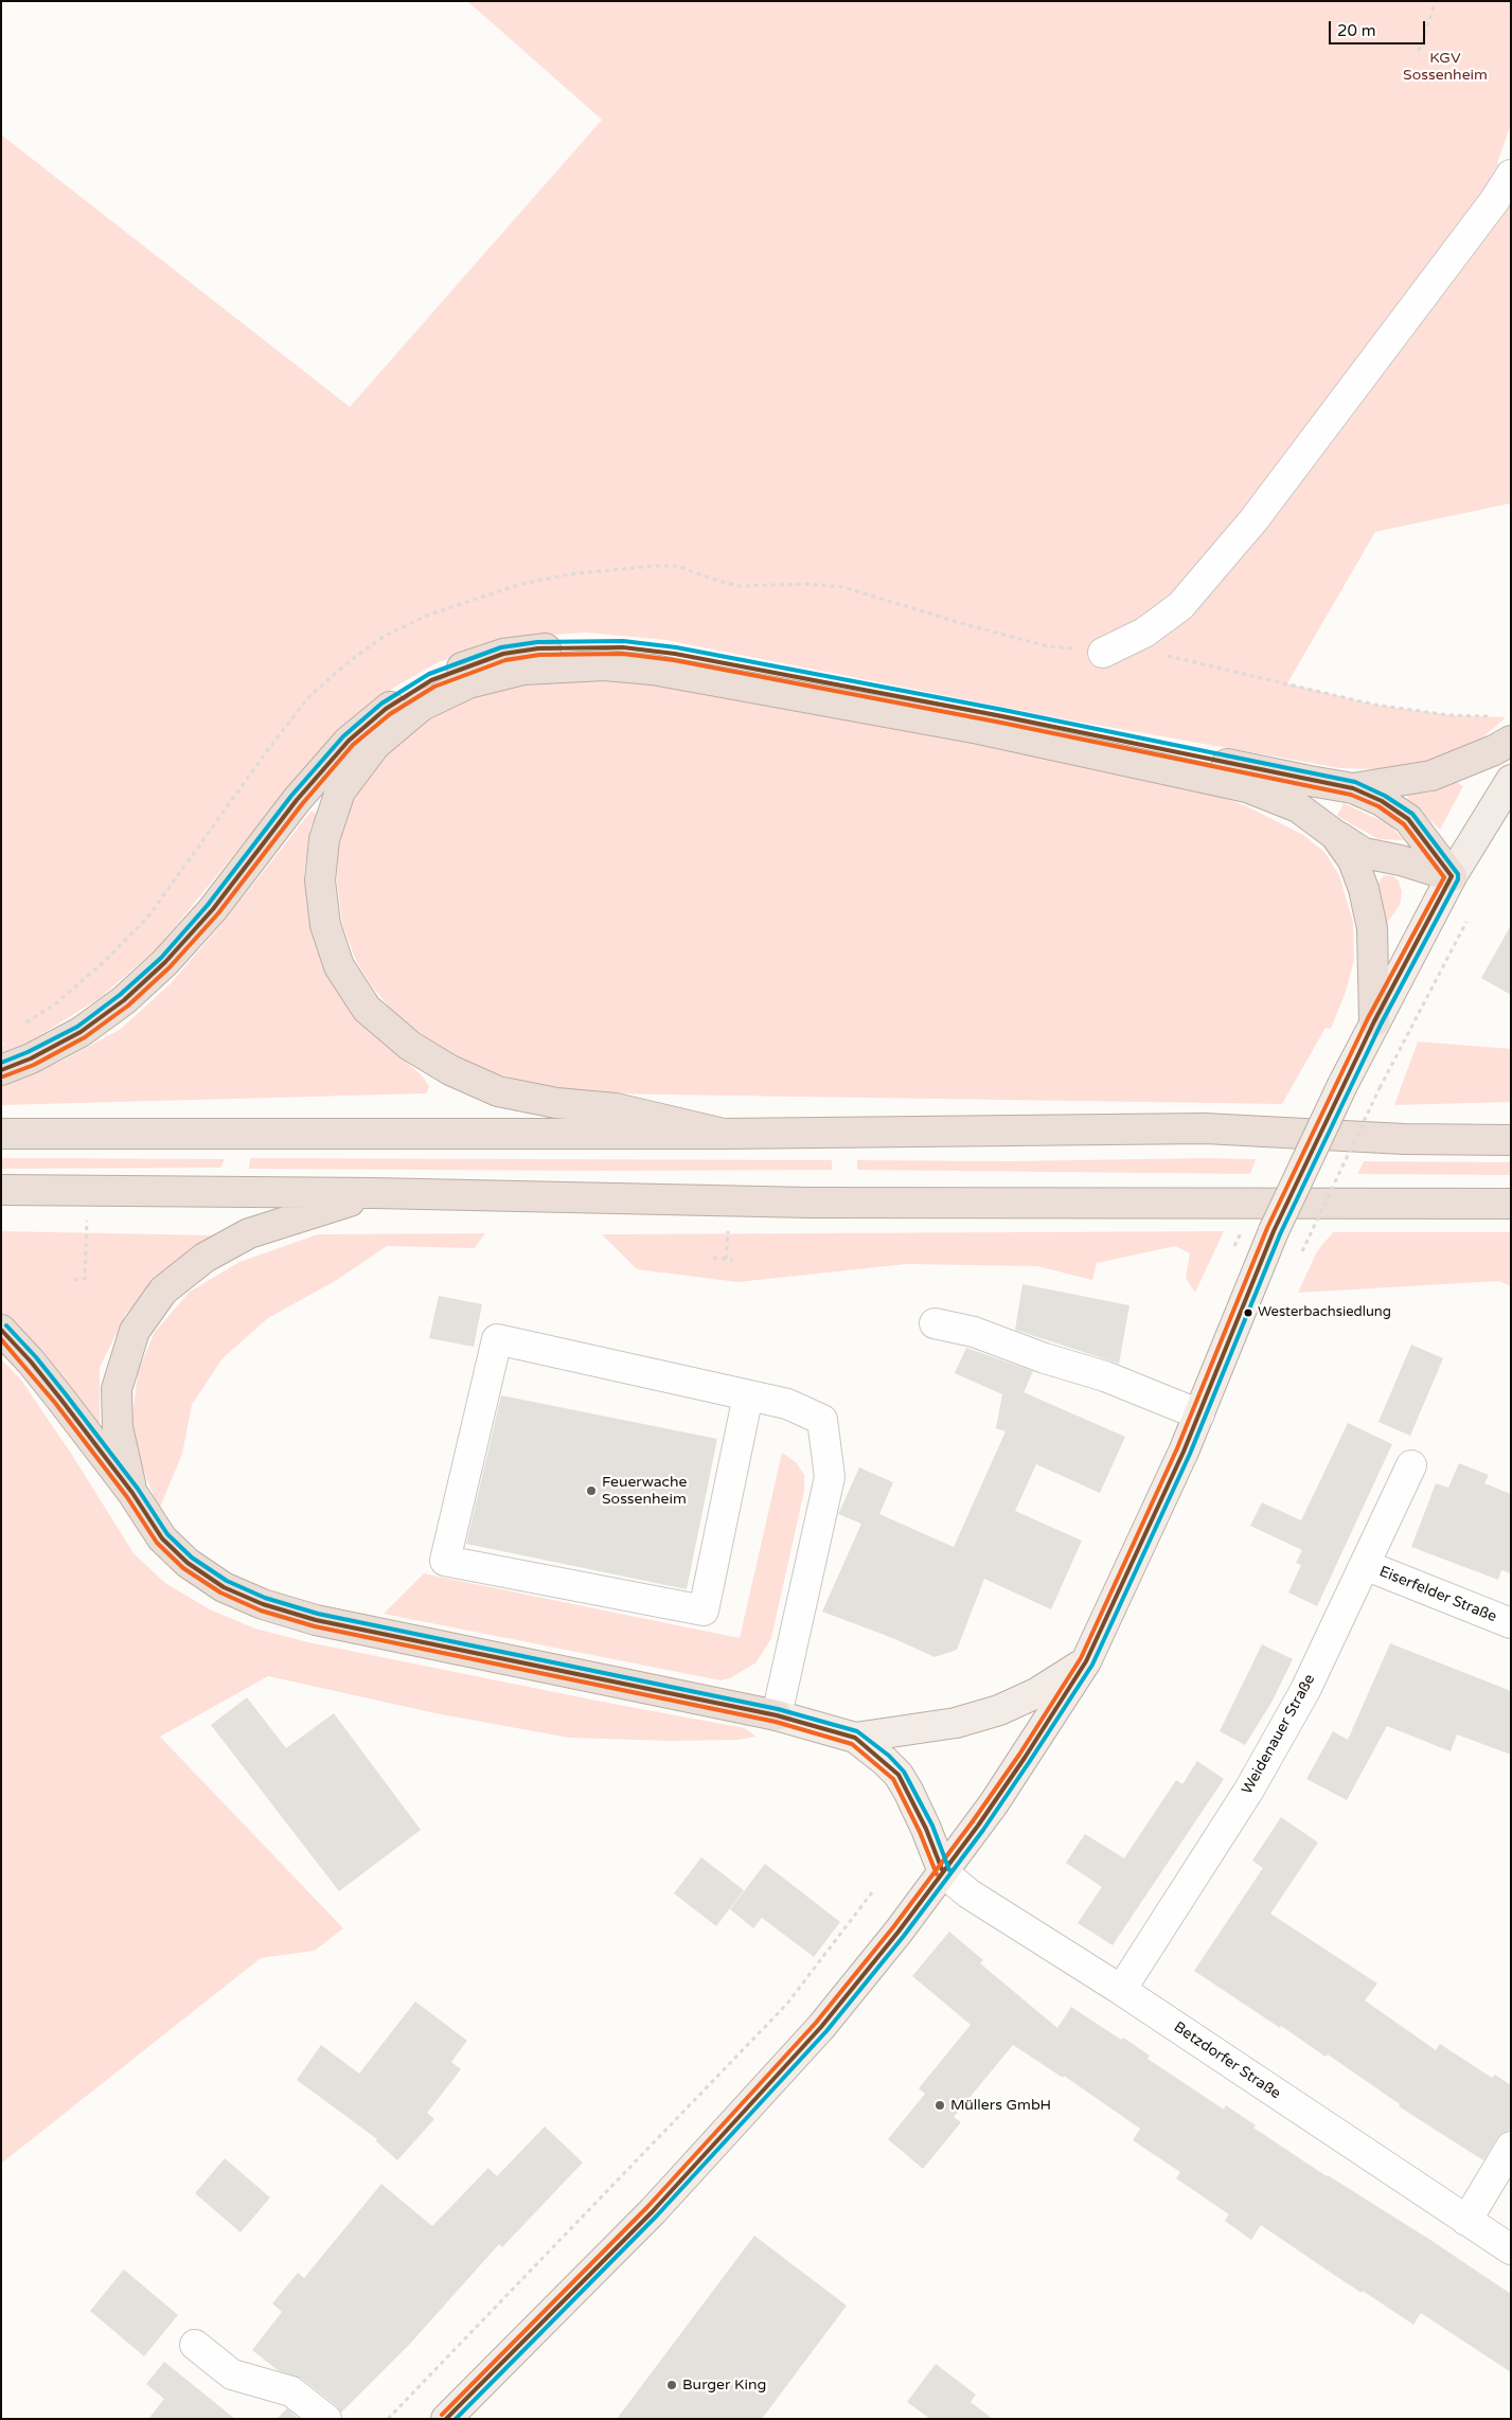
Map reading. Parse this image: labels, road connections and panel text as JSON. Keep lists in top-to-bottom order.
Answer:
{
  "streets": {
    "street": ["Eiserfelder Straße", "Weidenauer Straße", "Betzdorfer Straße"]
  },
  "crossings": [
    ["Eiserfelder Straße", "Weidenauer Straße"],
    ["Weidenauer Straße", "Betzdorfer Straße"]
  ],
  "parks": ["KGV Sossenheim"],
  "places": [
    "Westerbachsiedlung",
    "Feuerwache Sossenheim",
    "Müllers GmbH",
    "Burger King"
  ],
  "scale_bar": "20 m"
}
